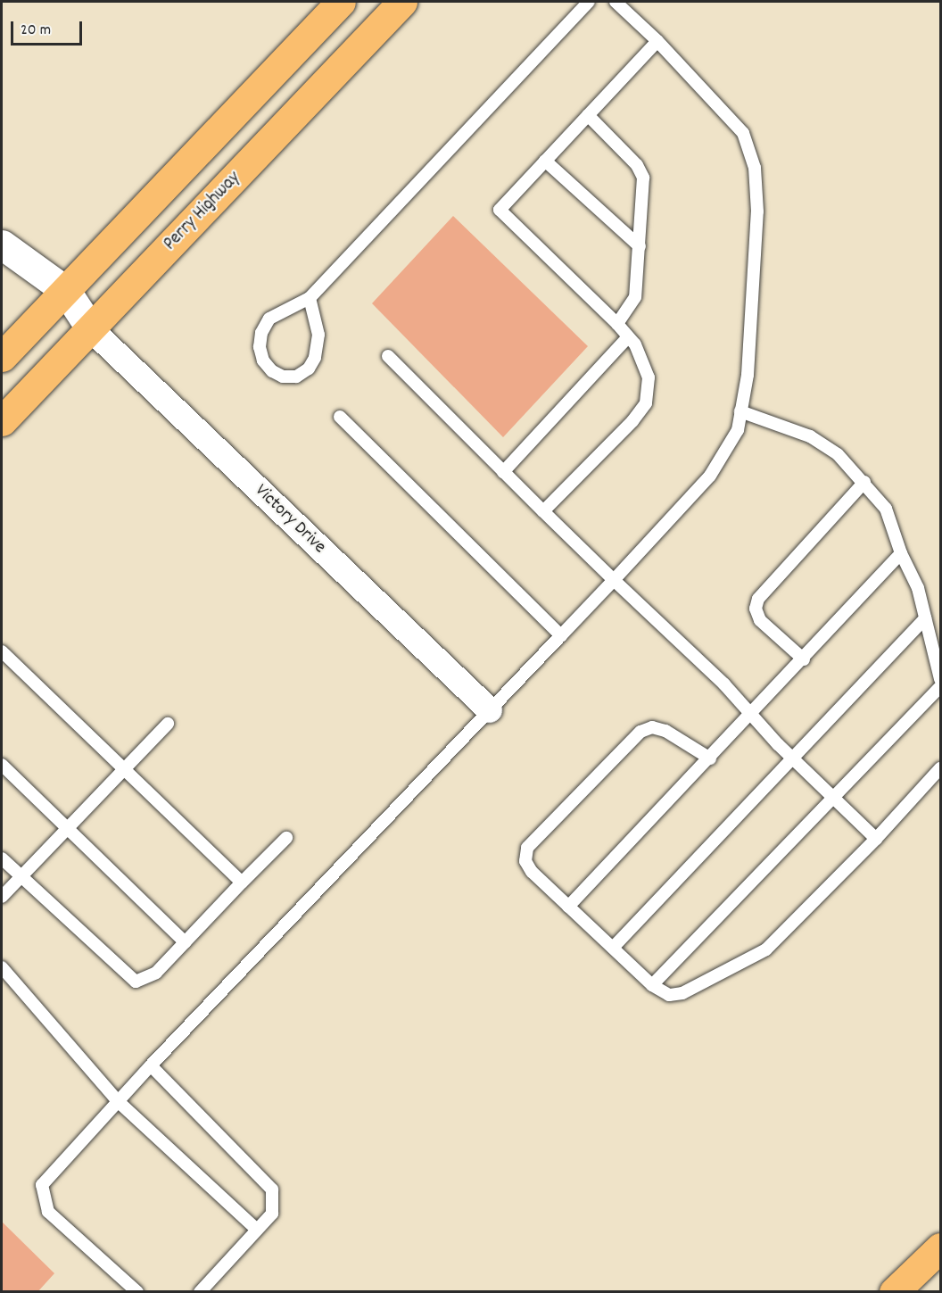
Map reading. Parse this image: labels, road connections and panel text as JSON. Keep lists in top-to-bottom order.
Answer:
{
  "streets": {
    "main road": ["Perry Highway"],
    "street": ["Victory Drive"]
  },
  "crossings": [
    ["Perry Highway", "Victory Drive"]
  ],
  "scale_bar": "20 m"
}
